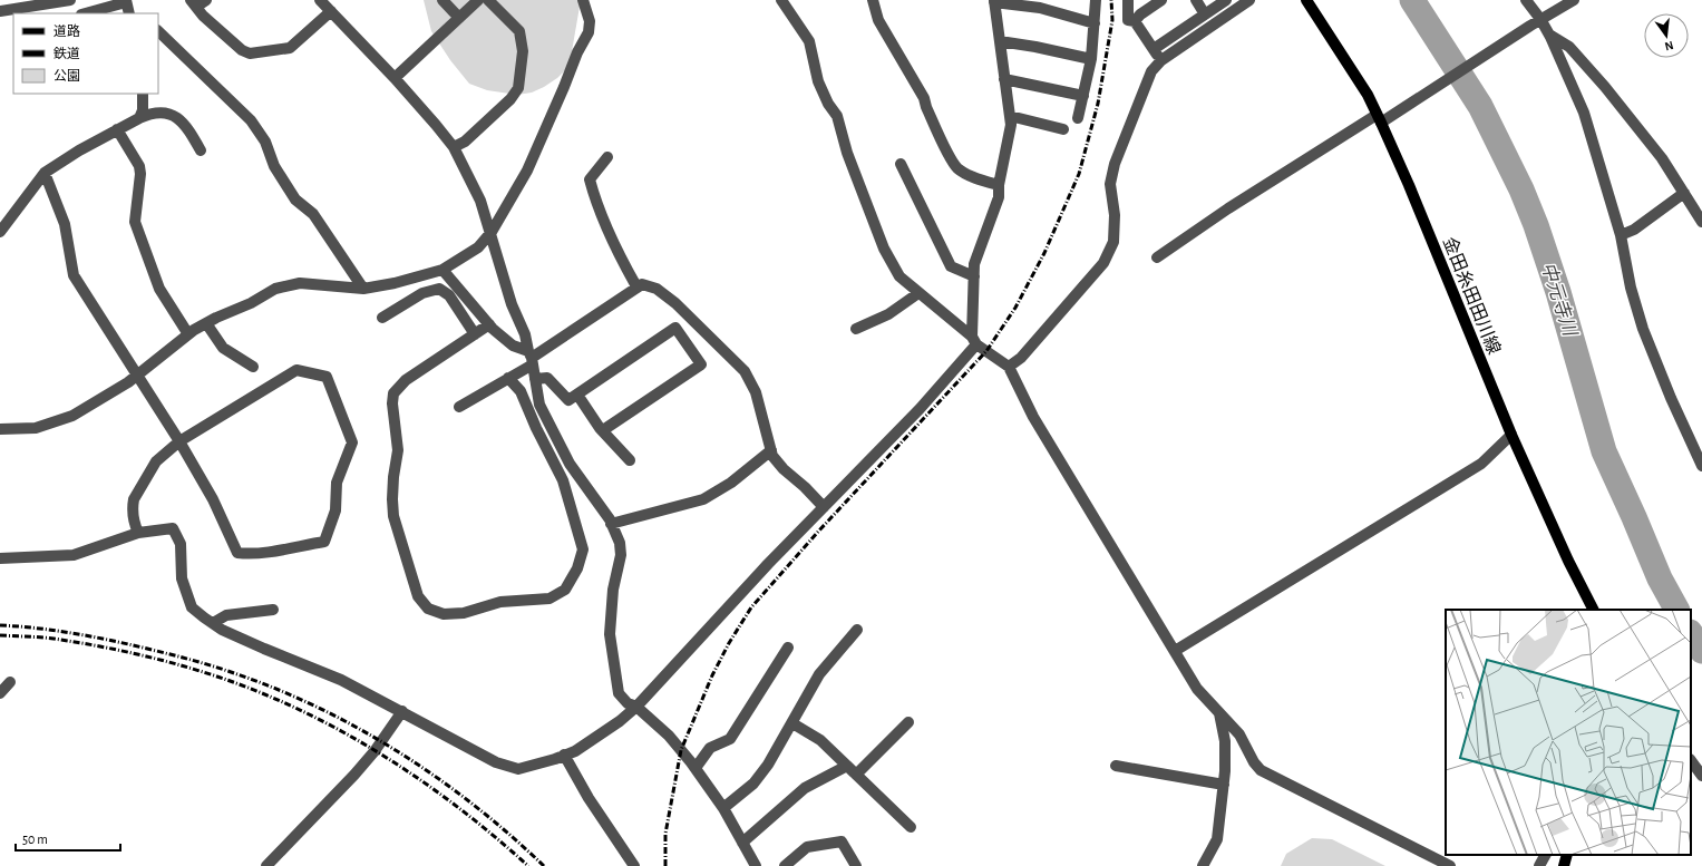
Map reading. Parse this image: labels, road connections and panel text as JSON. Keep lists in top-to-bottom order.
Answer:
{
  "streets": {
    "main road": ["金田糸田田川線"]
  },
  "water": ["中元寺川"],
  "legend": ["道路", "鉄道", "公園"],
  "scale_bar": "50 m",
  "north": "bottom"
}
